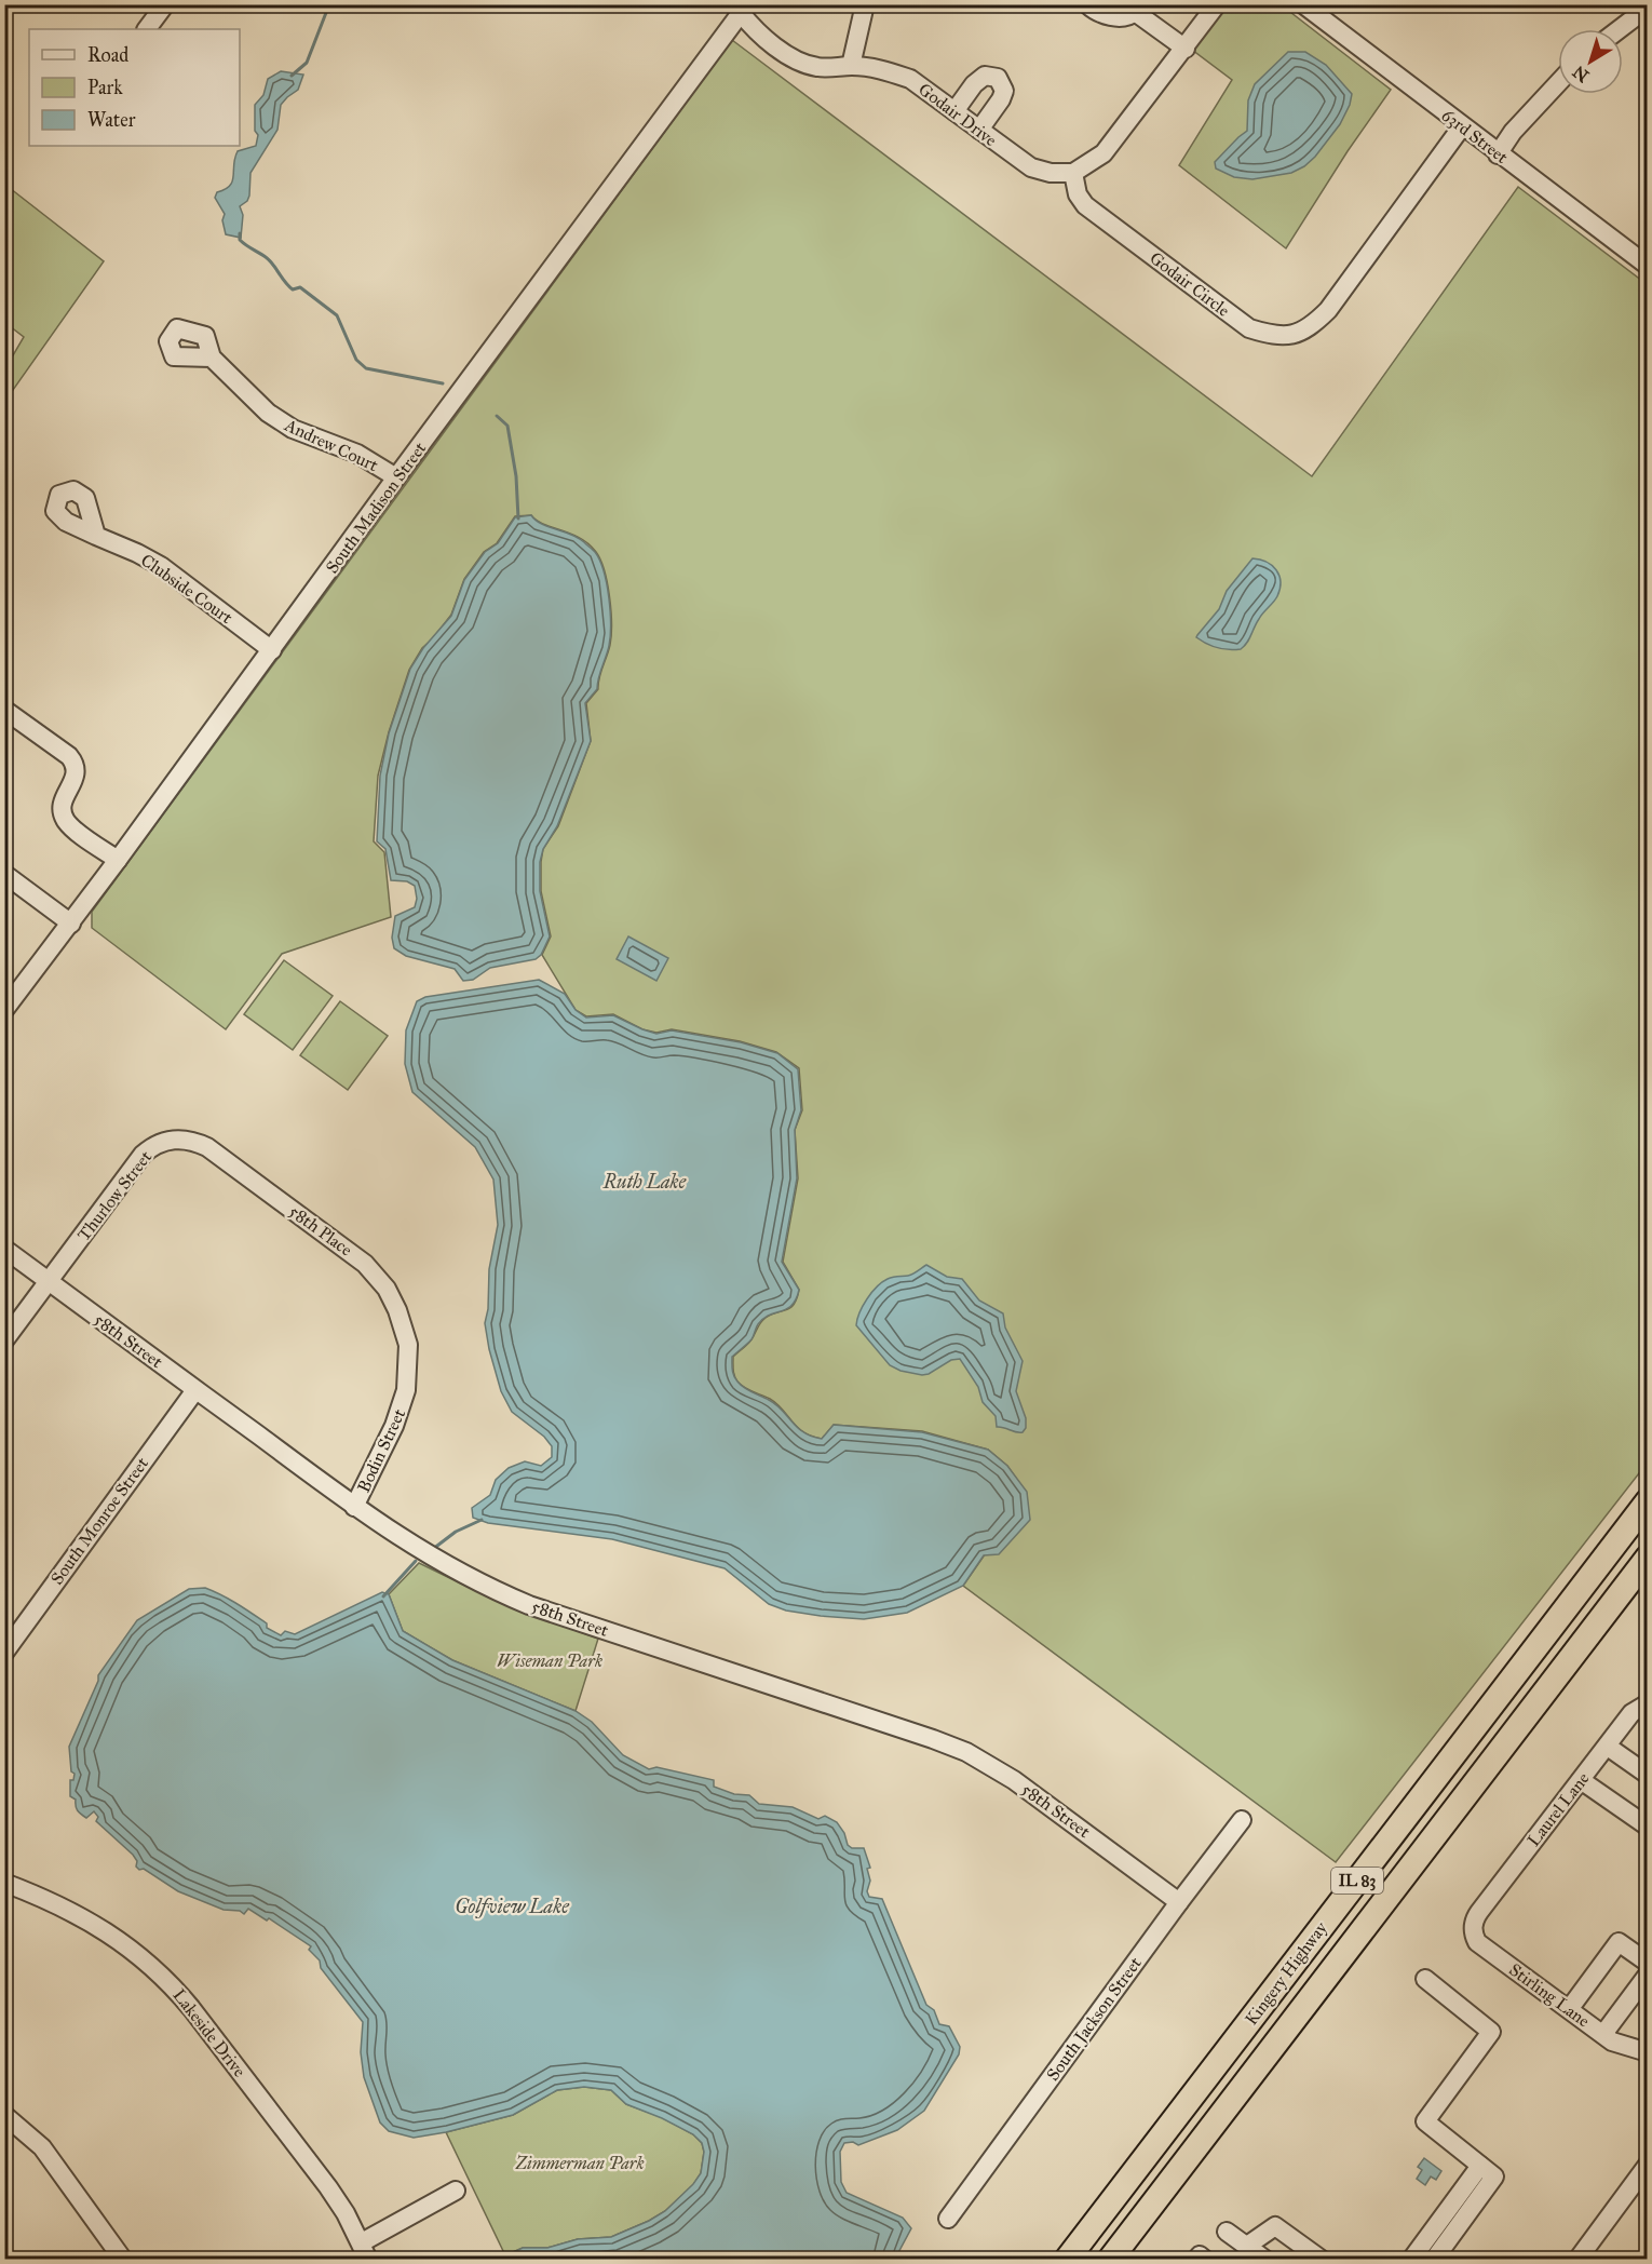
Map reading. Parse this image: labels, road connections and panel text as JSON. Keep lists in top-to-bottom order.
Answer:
{
  "streets": {
    "highway": ["IL 83", "Kingery Highway"],
    "street": [
      "Godair Drive",
      "63rd Street",
      "Godair Circle",
      "Andrew Court",
      "South Madison Street",
      "Clubside Court",
      "Thurlow Street",
      "58th Place",
      "58th Street",
      "Bodin Street",
      "South Monroe Street",
      "Laurel Lane",
      "Stirling Lane",
      "South Jackson Street",
      "Lakeside Drive"
    ]
  },
  "crossings": [
    ["Godair Drive", "Godair Circle"],
    ["Godair Drive", "South Madison Street"],
    ["63rd Street", "Godair Circle"],
    ["Andrew Court", "South Madison Street"],
    ["South Madison Street", "Clubside Court"],
    ["Thurlow Street", "58th Place"],
    ["Thurlow Street", "58th Street"],
    ["58th Place", "Bodin Street"],
    ["58th Street", "Bodin Street"],
    ["58th Street", "South Monroe Street"],
    ["58th Street", "South Jackson Street"],
    ["Laurel Lane", "Stirling Lane"]
  ],
  "water": ["Ruth Lake", "Golfview Lake"],
  "parks": ["Wiseman Park", "Zimmerman Park"],
  "legend": ["Road", "Park", "Water"],
  "north": "bottom left"
}
